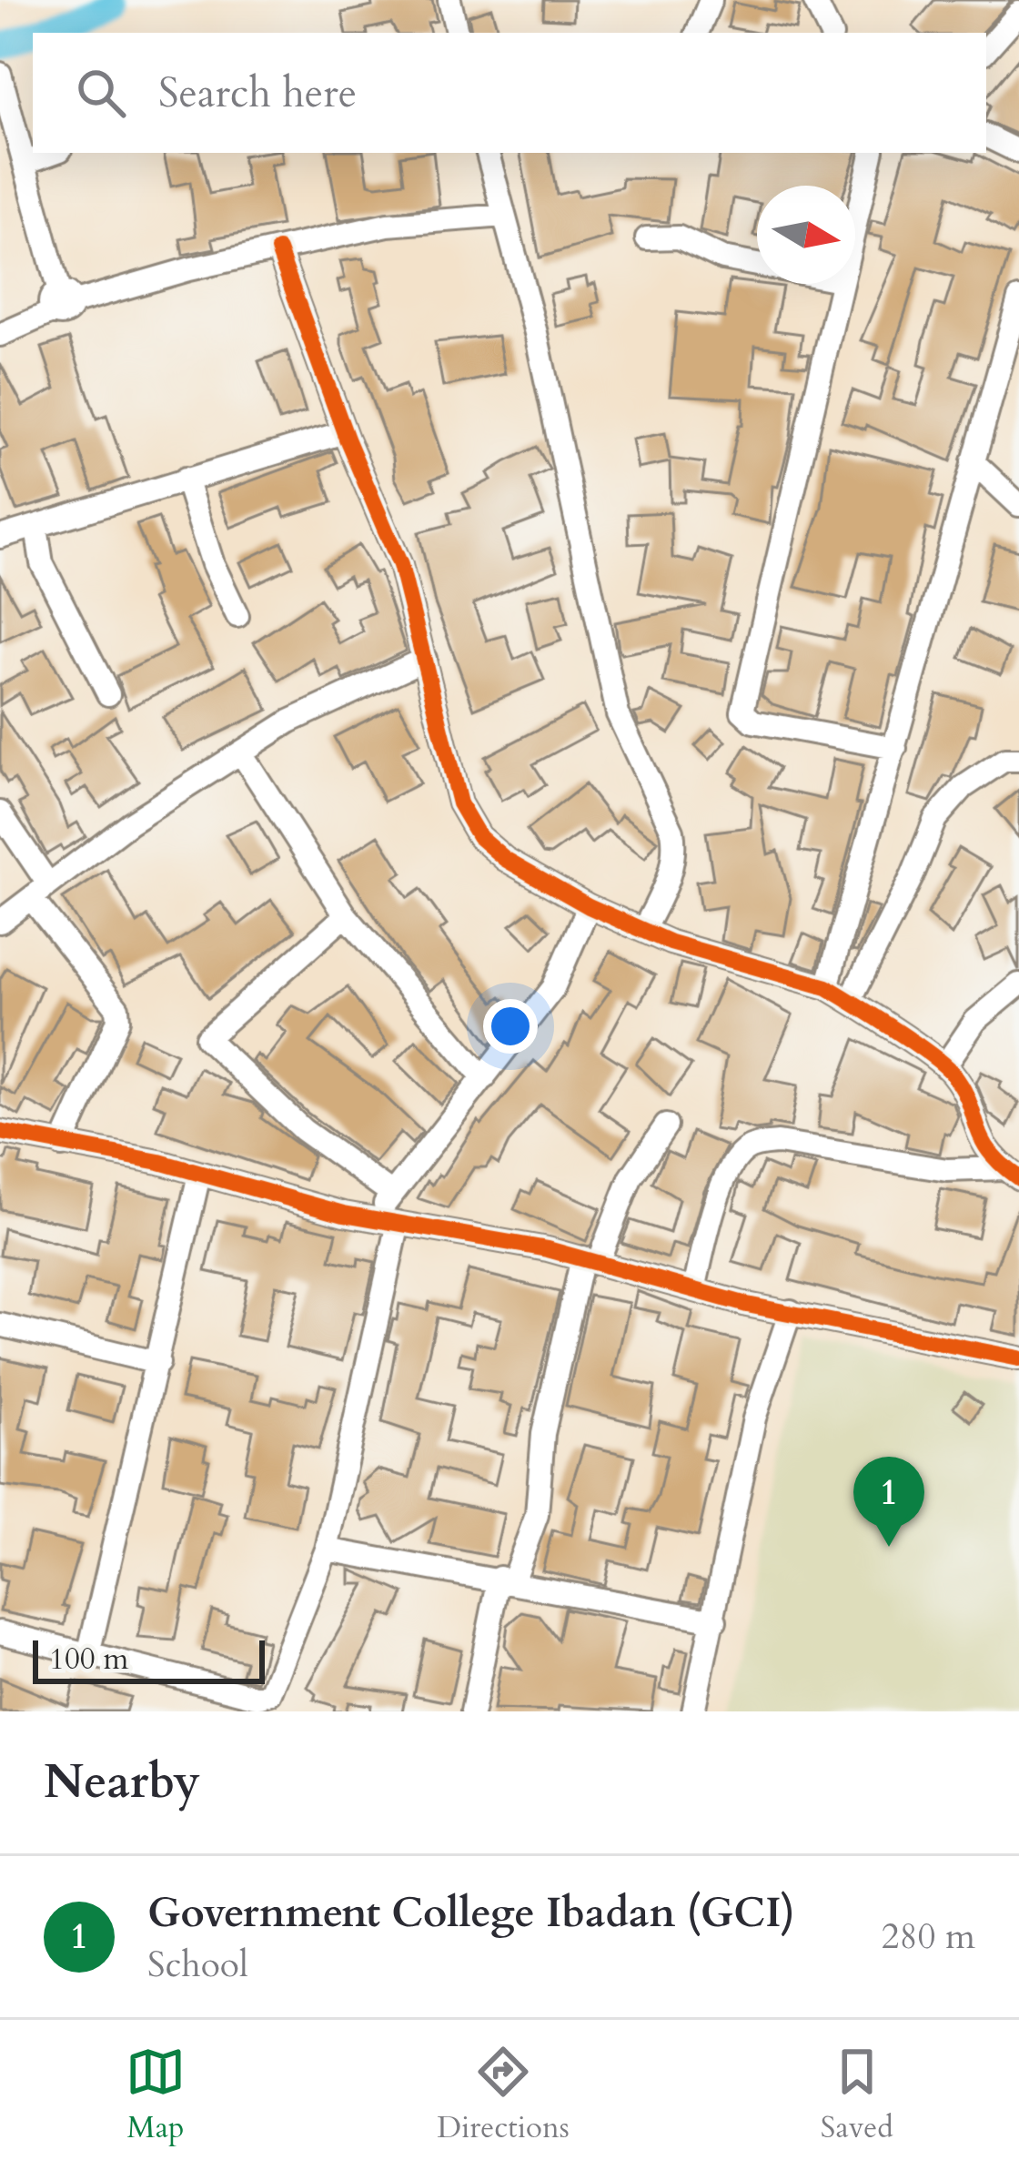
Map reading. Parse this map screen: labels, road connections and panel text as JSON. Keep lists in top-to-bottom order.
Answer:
{
  "scale_bar": "100 m",
  "north": "right",
  "page": {
    "search": "Search here",
    "pins": "1",
    "scale": "100 m",
    "heading": "Nearby",
    "list": [
      {
        "mark": "1",
        "name": "Government College Ibadan (GCI)",
        "note": "School",
        "value": "280 m"
      }
    ],
    "nav": ["Map", "Directions", "Saved"]
  }
}
